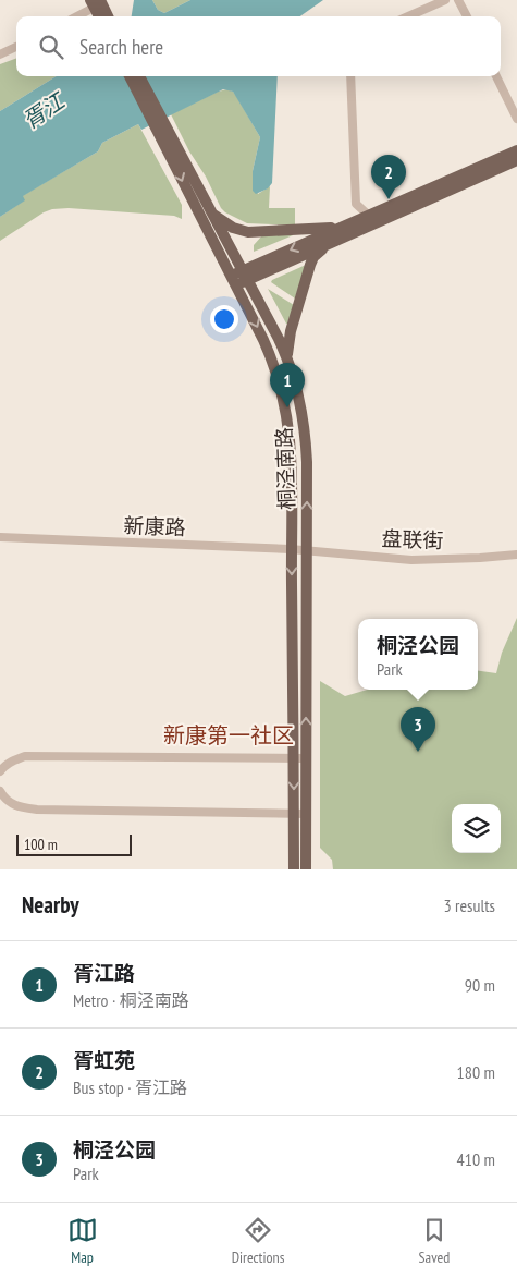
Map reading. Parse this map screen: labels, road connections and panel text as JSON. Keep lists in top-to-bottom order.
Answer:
{
  "streets": {
    "main road": ["桐泾南路"],
    "street": ["新康路", "盘联街"]
  },
  "crossings": [
    ["桐泾南路", "新康路"],
    ["桐泾南路", "盘联街"],
    ["新康路", "盘联街"]
  ],
  "districts": ["新康第一社区"],
  "water": ["胥江"],
  "scale_bar": "100 m",
  "page": {
    "search": "Search here",
    "pins": ["2", "1", "3"],
    "popup": ["桐泾公园", "Park"],
    "scale": "100 m",
    "heading": ["Nearby", "3 results"],
    "list": [
      {
        "mark": "1",
        "name": "胥江路",
        "note": "Metro · 桐泾南路",
        "value": "90 m"
      },
      {
        "mark": "2",
        "name": "胥虹苑",
        "note": "Bus stop · 胥江路",
        "value": "180 m"
      },
      {
        "mark": "3",
        "name": "桐泾公园",
        "note": "Park",
        "value": "410 m"
      }
    ],
    "nav": ["Map", "Directions", "Saved"]
  }
}
